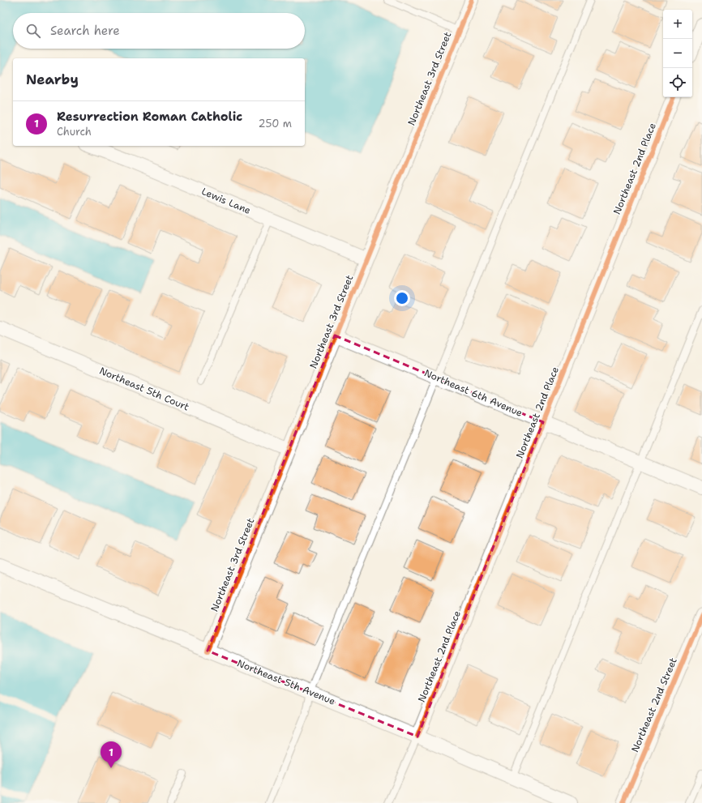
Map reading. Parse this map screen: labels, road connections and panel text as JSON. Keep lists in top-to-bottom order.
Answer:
{
  "streets": {
    "street": [
      "Northeast 3rd Street",
      "Northeast 2nd Place",
      "Lewis Lane",
      "Northeast 5th Court",
      "Northeast 6th Avenue",
      "Northeast 5th Avenue",
      "Northeast 2nd Street"
    ]
  },
  "crossings": [
    ["Northeast 3rd Street", "Lewis Lane"],
    ["Northeast 3rd Street", "Northeast 5th Court"],
    ["Northeast 3rd Street", "Northeast 6th Avenue"],
    ["Northeast 3rd Street", "Northeast 5th Avenue"],
    ["Northeast 2nd Place", "Northeast 6th Avenue"],
    ["Northeast 2nd Place", "Northeast 5th Avenue"]
  ],
  "page": {
    "map_buttons": ["+", "−"],
    "search": "Search here",
    "heading": "Nearby",
    "list": [
      {
        "mark": "1",
        "name": "Resurrection Roman Catholic",
        "note": "Church",
        "value": "250 m"
      }
    ],
    "pins": "1"
  }
}
